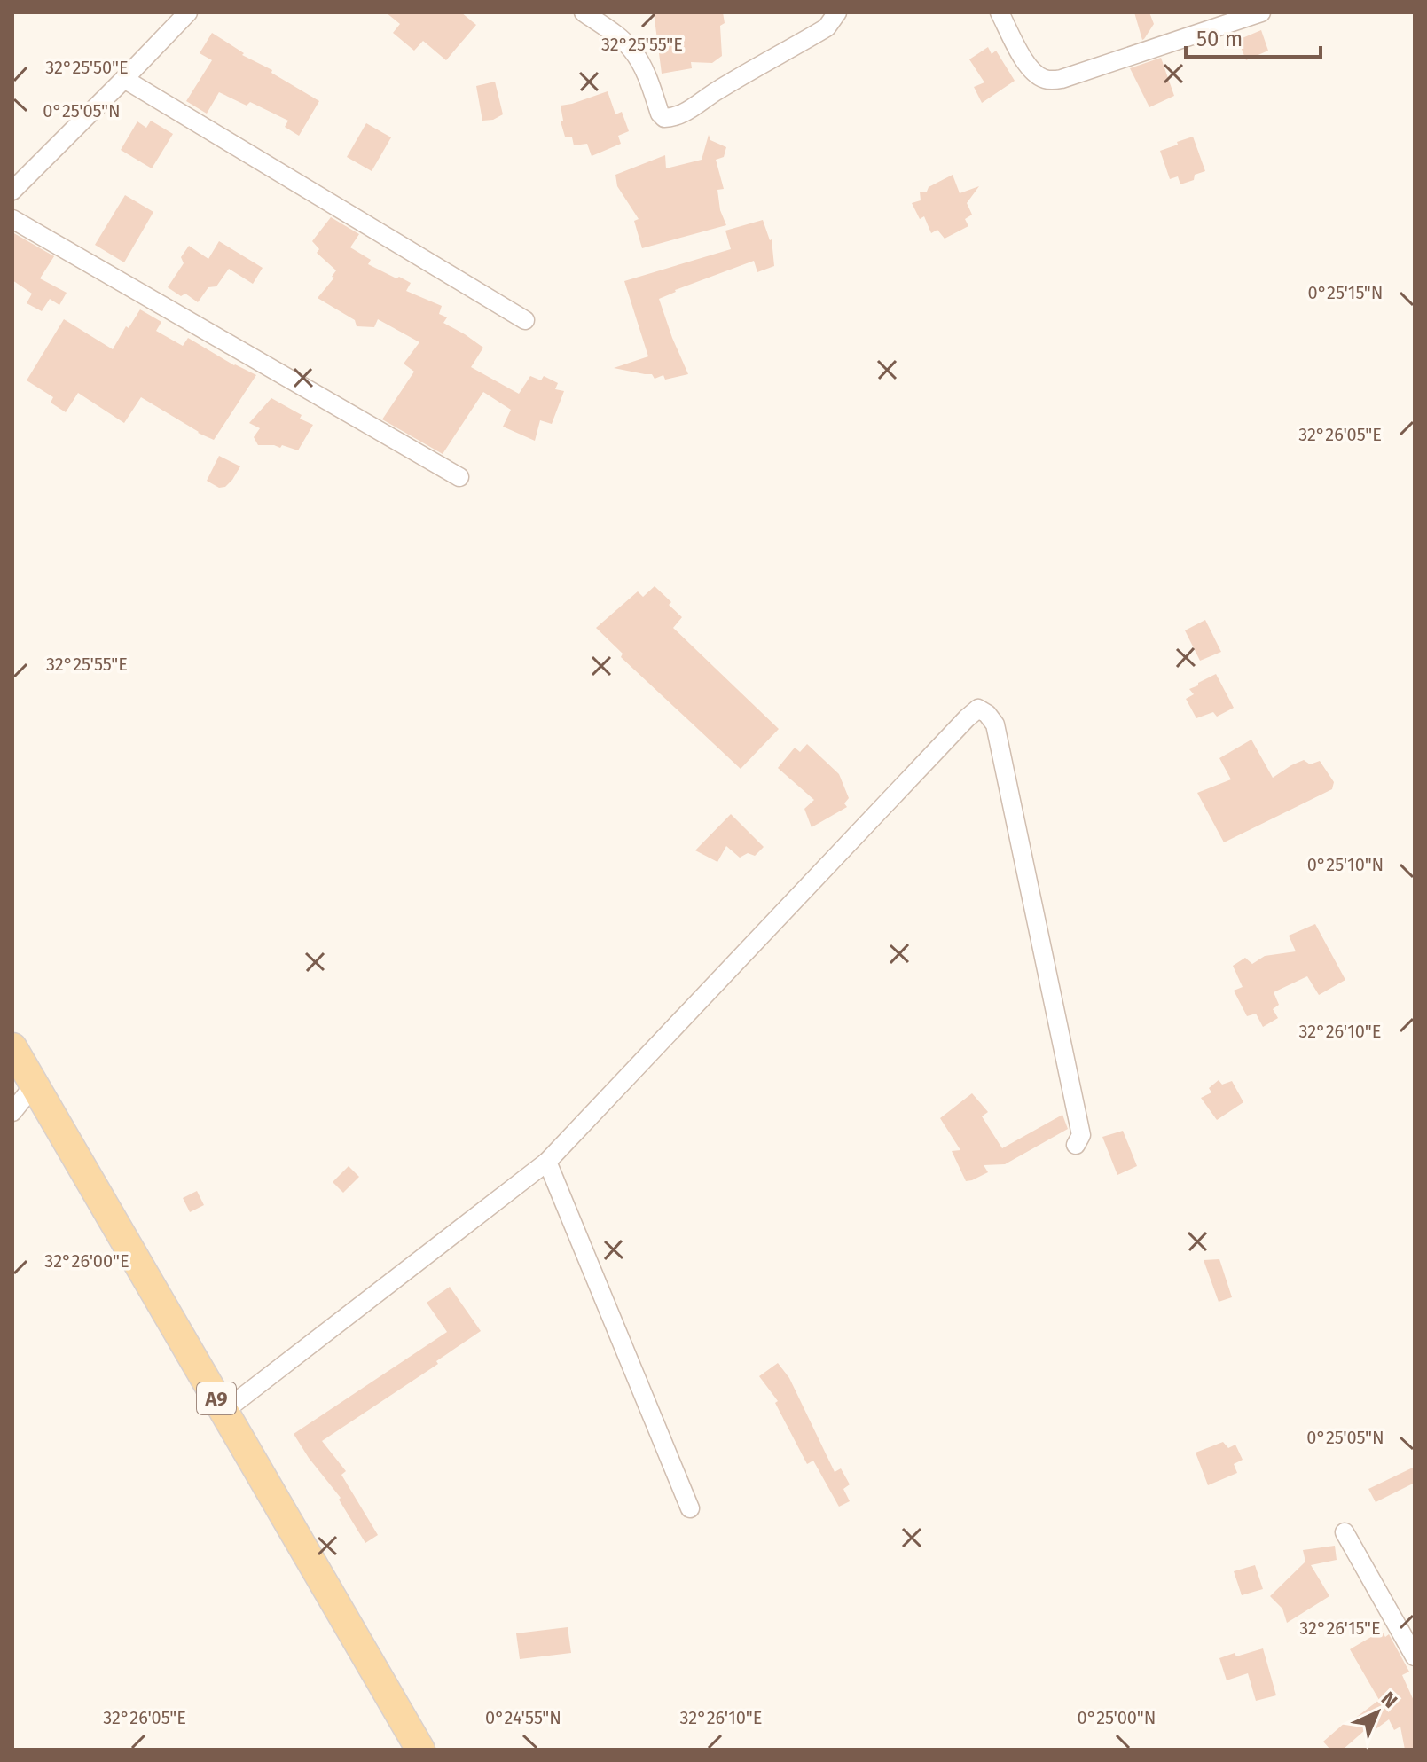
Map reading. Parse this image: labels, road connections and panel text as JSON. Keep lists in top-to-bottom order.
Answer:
{
  "streets": {
    "main road": ["A9"]
  },
  "scale_bar": "50 m",
  "north": "top right",
  "coordinates": [
    "32°25'55\"E",
    "32°25'50\"E",
    "0°25'05\"N",
    "0°25'15\"N",
    "32°26'05\"E",
    "0°25'10\"N",
    "32°26'10\"E",
    "32°26'00\"E",
    "32°26'15\"E",
    "0°24'55\"N",
    "0°25'00\"N"
  ]
}
